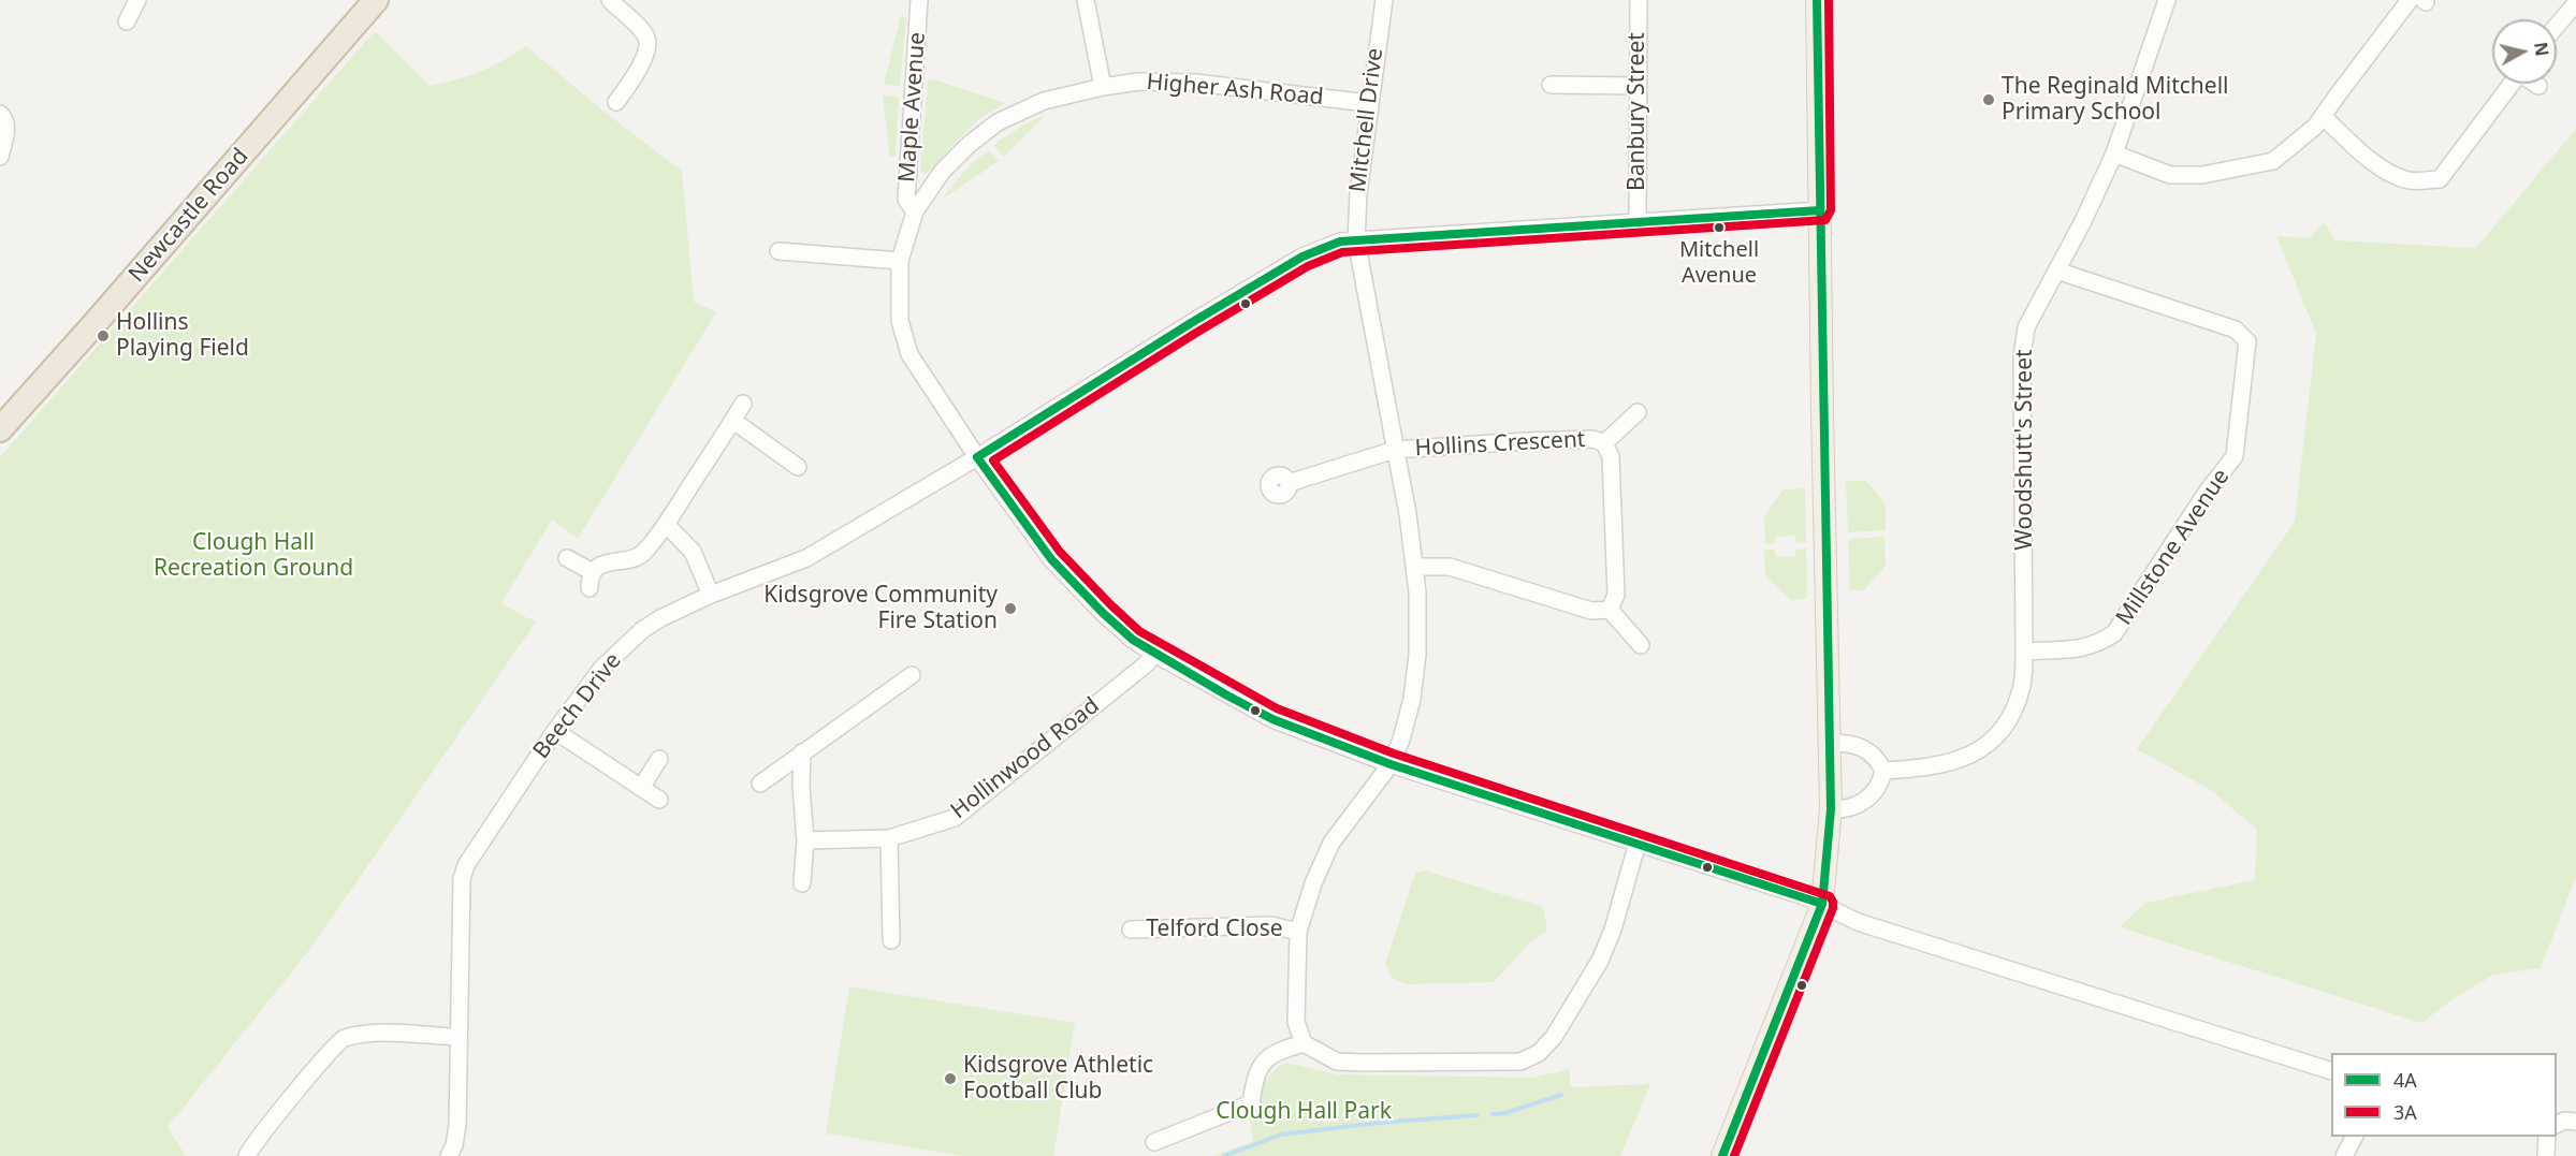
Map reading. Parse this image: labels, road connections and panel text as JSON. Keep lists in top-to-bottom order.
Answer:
{
  "streets": {
    "highway": ["Newcastle Road"],
    "street": [
      "Higher Ash Road",
      "Maple Avenue",
      "Banbury Street",
      "Mitchell Drive",
      "Hollins Crescent",
      "Woodshutt's Street",
      "Millstone Avenue",
      "Beech Drive",
      "Hollinwood Road",
      "Telford Close"
    ]
  },
  "crossings": [
    ["Higher Ash Road", "Maple Avenue"],
    ["Higher Ash Road", "Mitchell Drive"],
    ["Higher Ash Road", "Beech Drive"],
    ["Higher Ash Road", "Hollinwood Road"],
    ["Mitchell Drive", "Hollins Crescent"],
    ["Mitchell Drive", "Beech Drive"],
    ["Mitchell Drive", "Telford Close"],
    ["Woodshutt's Street", "Millstone Avenue"]
  ],
  "parks": ["Clough Hall Recreation Ground", "Clough Hall Park"],
  "places": [
    "The Reginald Mitchell Primary School",
    "Mitchell Avenue",
    "Hollins Playing Field",
    "Kidsgrove Community Fire Station",
    "Kidsgrove Athletic Football Club"
  ],
  "lines": ["transit line 4A", "transit line 3A"],
  "legend": ["4A", "3A"],
  "north": "right"
}
